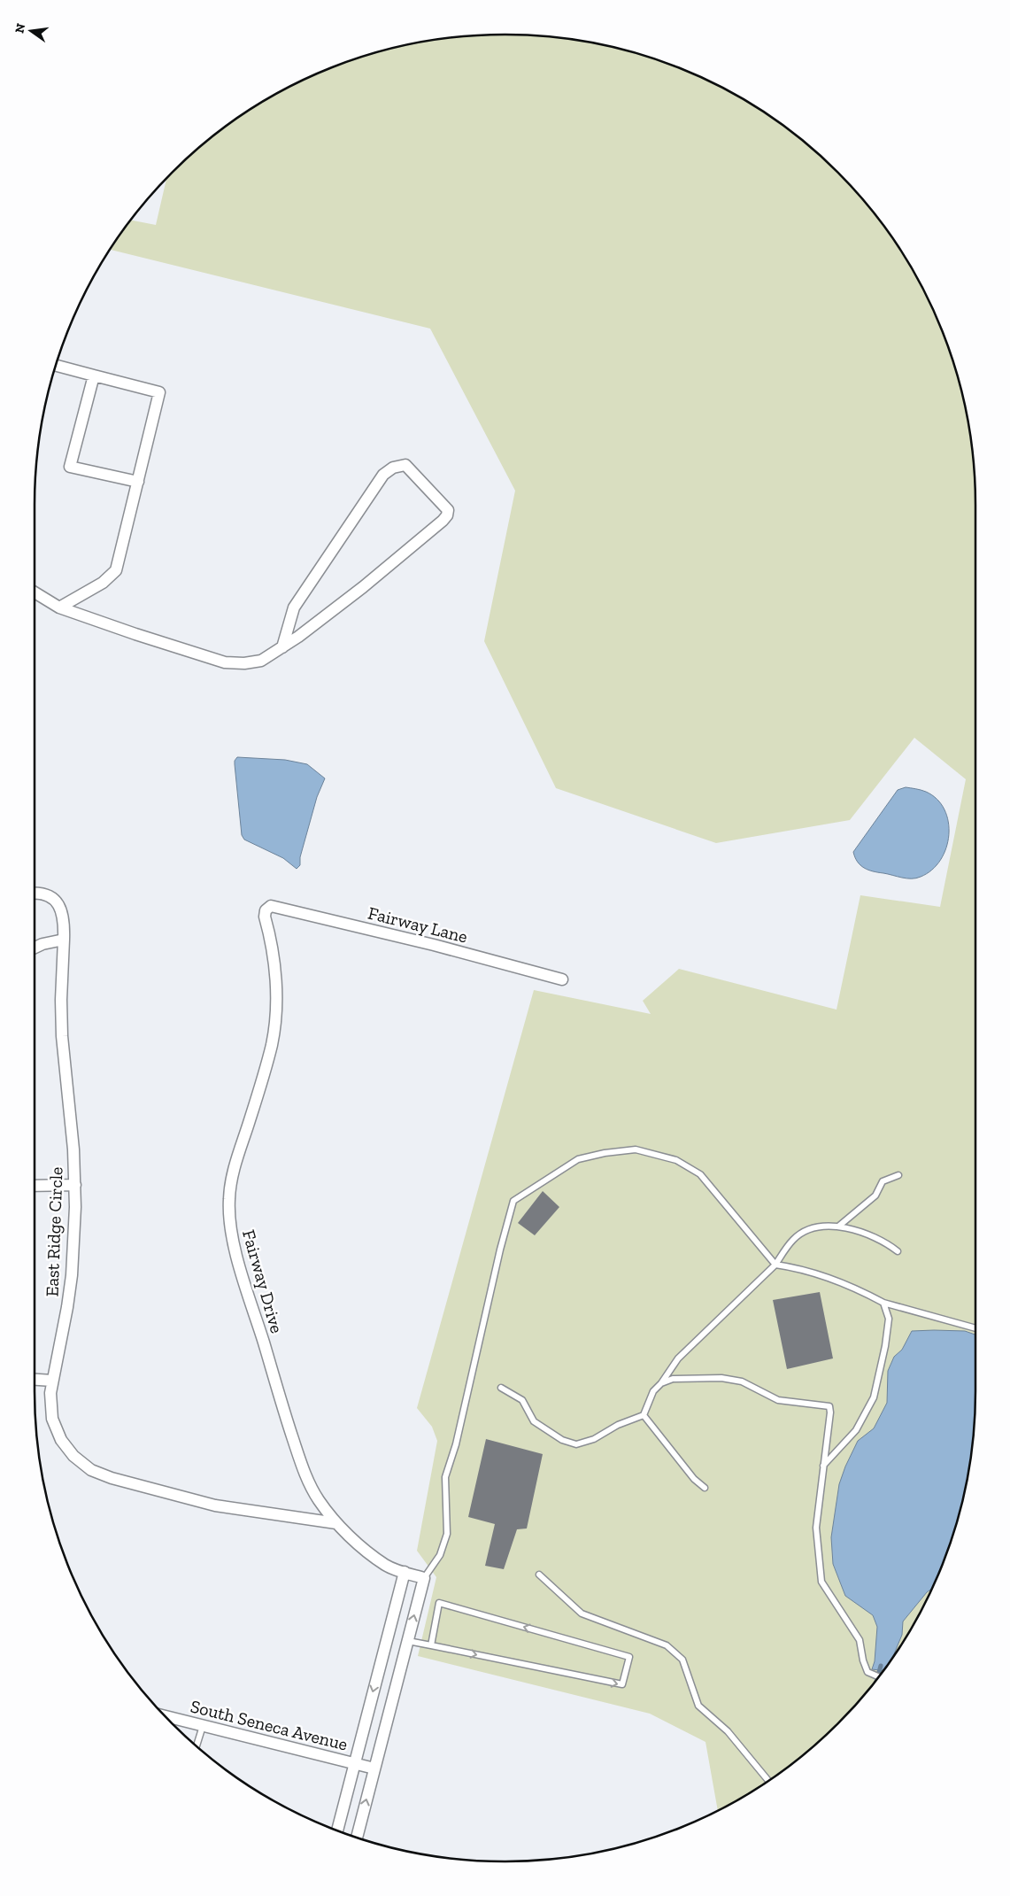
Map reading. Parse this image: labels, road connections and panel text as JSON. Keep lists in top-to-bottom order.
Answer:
{
  "streets": {
    "street": [
      "Fairway Lane",
      "East Ridge Circle",
      "Fairway Drive",
      "South Seneca Avenue"
    ]
  },
  "crossings": [
    ["Fairway Lane", "Fairway Drive"],
    ["East Ridge Circle", "Fairway Drive"]
  ],
  "north": "left"
}
